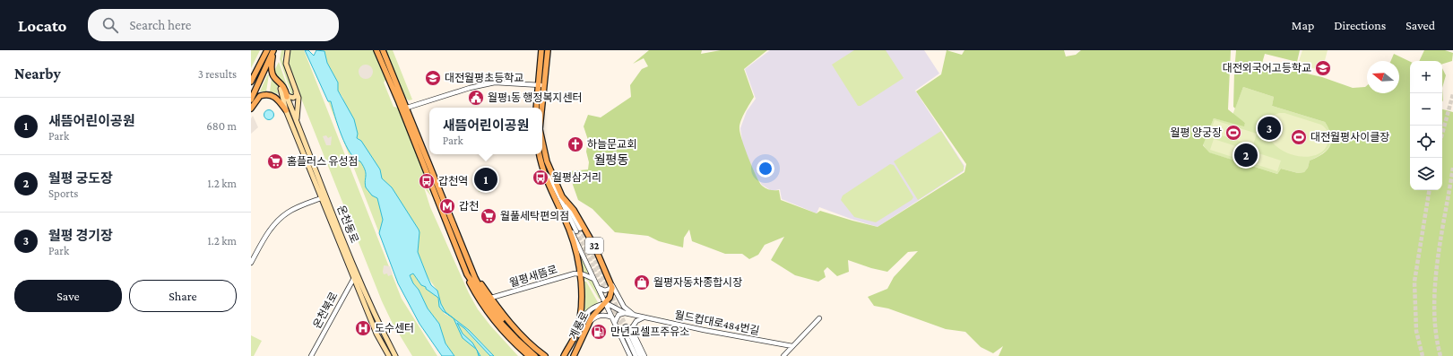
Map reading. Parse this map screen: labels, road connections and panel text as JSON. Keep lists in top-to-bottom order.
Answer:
{
  "streets": {
    "main road": ["온천동로", "32", "계룡로"],
    "street": ["월평새뜸로", "온천북로", "월드컵대로484번길"]
  },
  "crossings": [
    ["온천동로", "온천북로"],
    ["32", "계룡로"],
    ["월평새뜸로", "계룡로"],
    ["월드컵대로484번길", "계룡로"]
  ],
  "districts": ["월평동"],
  "places": {
    "school or university": ["대전외국어고등학교", "대전월평초등학교"],
    "public building": ["월평1동 행정복지센터"],
    "sports": ["월평 양궁장", "대전월평사이클장"],
    "church": ["하늘문교회"],
    "supermarket": ["홈플러스 유성점", "월풀세탁편의점"],
    "bus stop": ["월평삼거리", "갑천역"],
    "metro station": ["갑천"],
    "shop": ["월평자동차종합시장"],
    "hospital": ["도수센터"],
    "fuel station": ["만년교셀프주유소"]
  },
  "north": "left",
  "page": {
    "header": "Locato",
    "search": "Search here",
    "nav": ["Map", "Directions", "Saved"],
    "heading": ["Nearby", "3 results"],
    "map_buttons": ["+", "−"],
    "list": [
      {
        "mark": "1",
        "name": "새뜸어린이공원",
        "note": "Park",
        "value": "680 m"
      },
      {
        "mark": "2",
        "name": "월평 궁도장",
        "note": "Sports",
        "value": "1.2 km"
      },
      {
        "mark": "3",
        "name": "월평 경기장",
        "note": "Park",
        "value": "1.2 km"
      }
    ],
    "popup": ["새뜸어린이공원", "Park"],
    "pins": ["3", "2", "1"],
    "buttons": ["Save", "Share"]
  }
}
